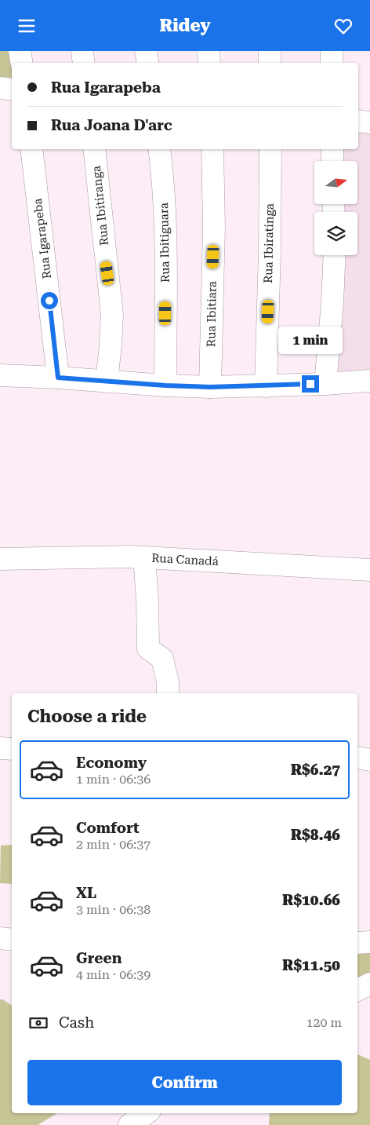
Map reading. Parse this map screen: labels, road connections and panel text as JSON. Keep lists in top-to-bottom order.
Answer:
{
  "streets": {
    "street": [
      "Rua Ibitiranga",
      "Rua Igarapeba",
      "Rua Ibitiguara",
      "Rua Ibiratinga",
      "Rua Ibitiara",
      "Rua Canadá"
    ]
  },
  "north": "right",
  "page": {
    "header": "Ridey",
    "banner": ["Rua Igarapeba", "Rua Joana D'arc"],
    "bubble": "1 min",
    "heading": "Choose a ride",
    "list": [
      {
        "name": "Economy",
        "note": "1 min · 06:36",
        "value": "R$6.27"
      },
      {
        "name": "Comfort",
        "note": "2 min · 06:37",
        "value": "R$8.46"
      },
      {
        "name": "XL",
        "note": "3 min · 06:38",
        "value": "R$10.66"
      },
      {
        "name": "Green",
        "note": "4 min · 06:39",
        "value": "R$11.50"
      }
    ],
    "pay": ["Cash", "120 m"],
    "buttons": "Confirm"
  }
}
